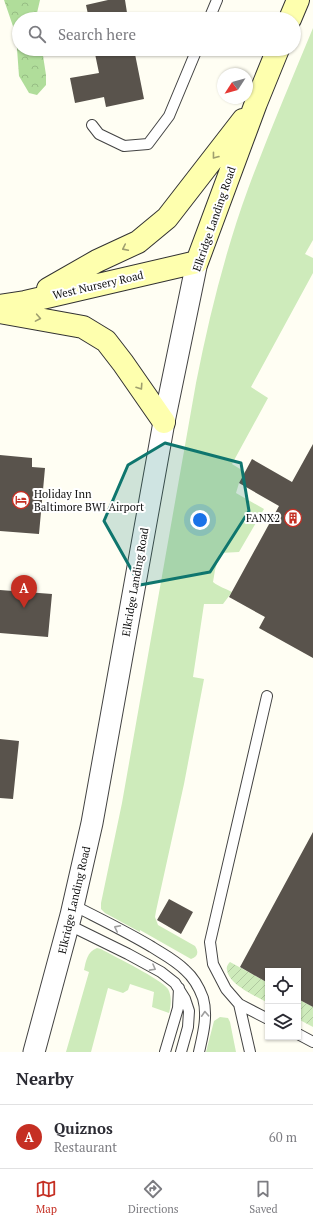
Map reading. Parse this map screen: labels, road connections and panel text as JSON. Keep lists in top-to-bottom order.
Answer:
{
  "streets": {
    "main road": ["Elkridge Landing Road", "West Nursery Road"]
  },
  "crossings": [
    ["Elkridge Landing Road", "West Nursery Road"]
  ],
  "places": {
    "hotel": ["Holiday Inn Baltimore BWI Airport"],
    "building": ["FANX2"]
  },
  "north": "bottom left",
  "page": {
    "search": "Search here",
    "pins": "A",
    "heading": "Nearby",
    "list": [
      {
        "mark": "A",
        "name": "Quiznos",
        "note": "Restaurant",
        "value": "60 m"
      }
    ],
    "nav": ["Map", "Directions", "Saved"]
  }
}
